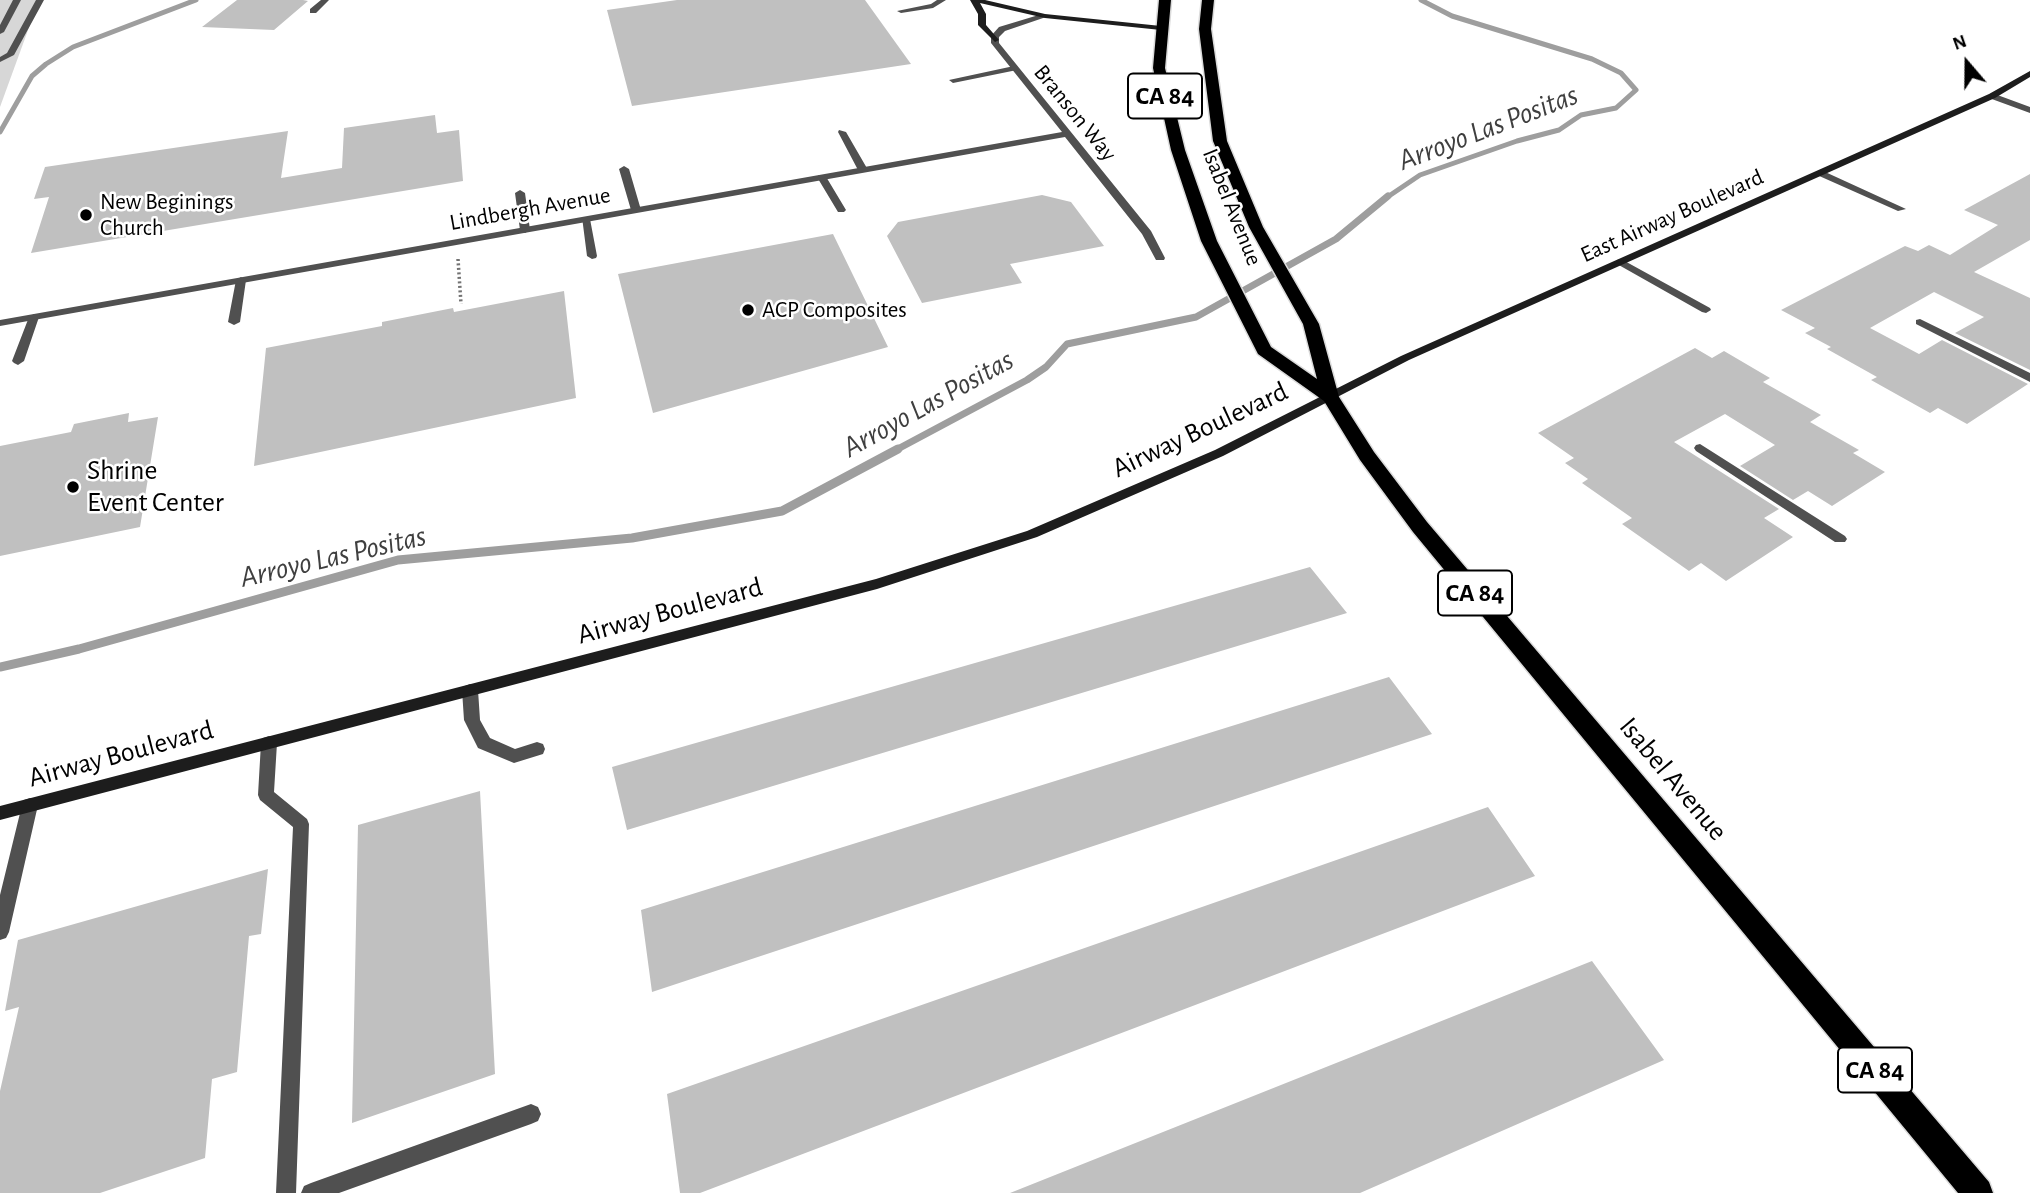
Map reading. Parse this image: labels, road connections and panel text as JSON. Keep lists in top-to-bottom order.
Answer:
{
  "streets": {
    "highway": ["CA 84", "Isabel Avenue"],
    "main road": ["East Airway Boulevard", "Airway Boulevard"],
    "street": ["Branson Way", "Lindbergh Avenue"]
  },
  "crossings": [
    ["Branson Way", "Lindbergh Avenue"],
    ["Isabel Avenue", "East Airway Boulevard"],
    ["Isabel Avenue", "Airway Boulevard"],
    ["East Airway Boulevard", "Airway Boulevard"]
  ],
  "water": ["Arroyo Las Positas"],
  "places": ["New Beginings Church", "ACP Composites", "Shrine Event Center"],
  "north": "top"
}
